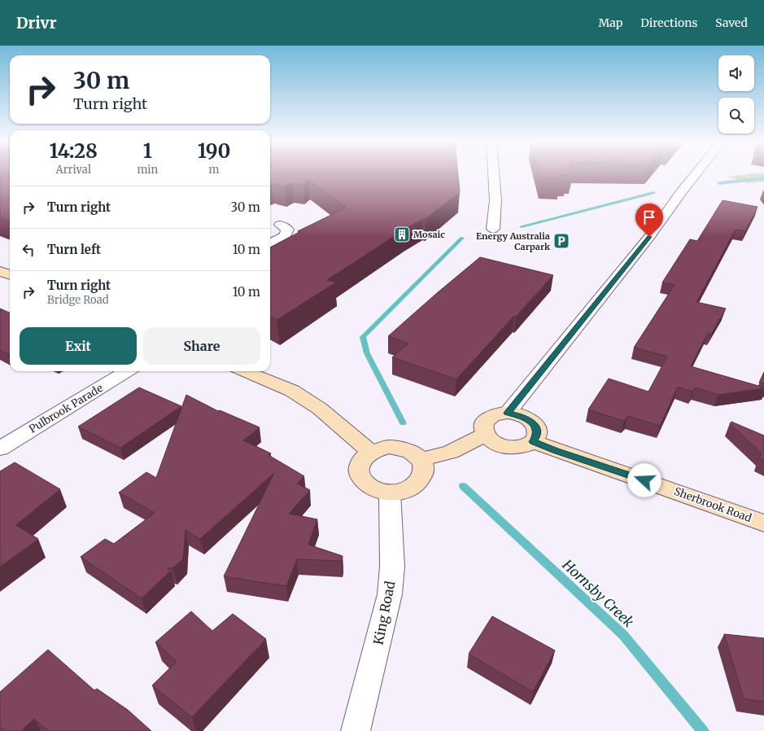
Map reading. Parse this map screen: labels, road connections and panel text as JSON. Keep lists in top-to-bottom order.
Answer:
{
  "streets": {
    "main road": ["Sherbrook Road"],
    "street": ["Pulbrook Parade", "King Road"]
  },
  "water": ["Hornsby Creek"],
  "places": {
    "building": ["Mosaic"],
    "parking": ["Energy Australia Carpark"]
  },
  "page": {
    "header": "Drivr",
    "nav": ["Map", "Directions", "Saved"],
    "turn": ["30 m", "Turn right"],
    "eta": [
      "14:28",
      "Arrival",
      "1",
      "min",
      "190",
      "m"
    ],
    "list": [
      {
        "name": "Turn right",
        "value": "30 m"
      },
      {
        "name": "Turn left",
        "value": "10 m"
      },
      {
        "name": "Turn right",
        "note": "Bridge Road",
        "value": "10 m"
      }
    ],
    "buttons": ["Exit", "Share"]
  }
}
